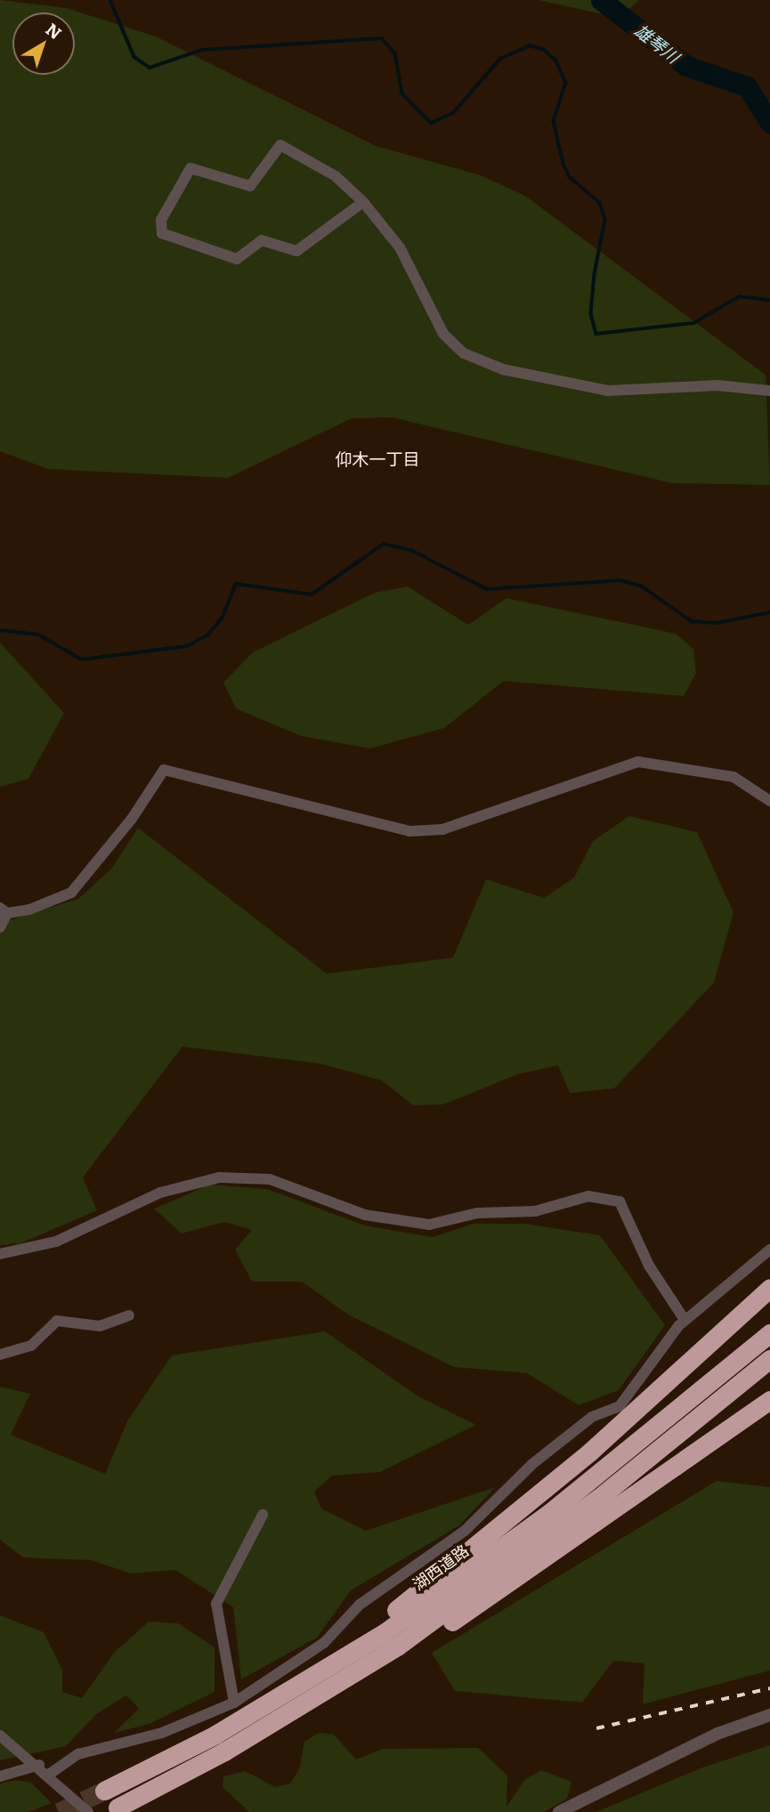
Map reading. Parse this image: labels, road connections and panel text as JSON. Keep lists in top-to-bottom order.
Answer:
{
  "streets": {
    "highway": ["湖西道路"]
  },
  "districts": ["仰木一丁目"],
  "water": ["雄琴川"],
  "north": "top right"
}
